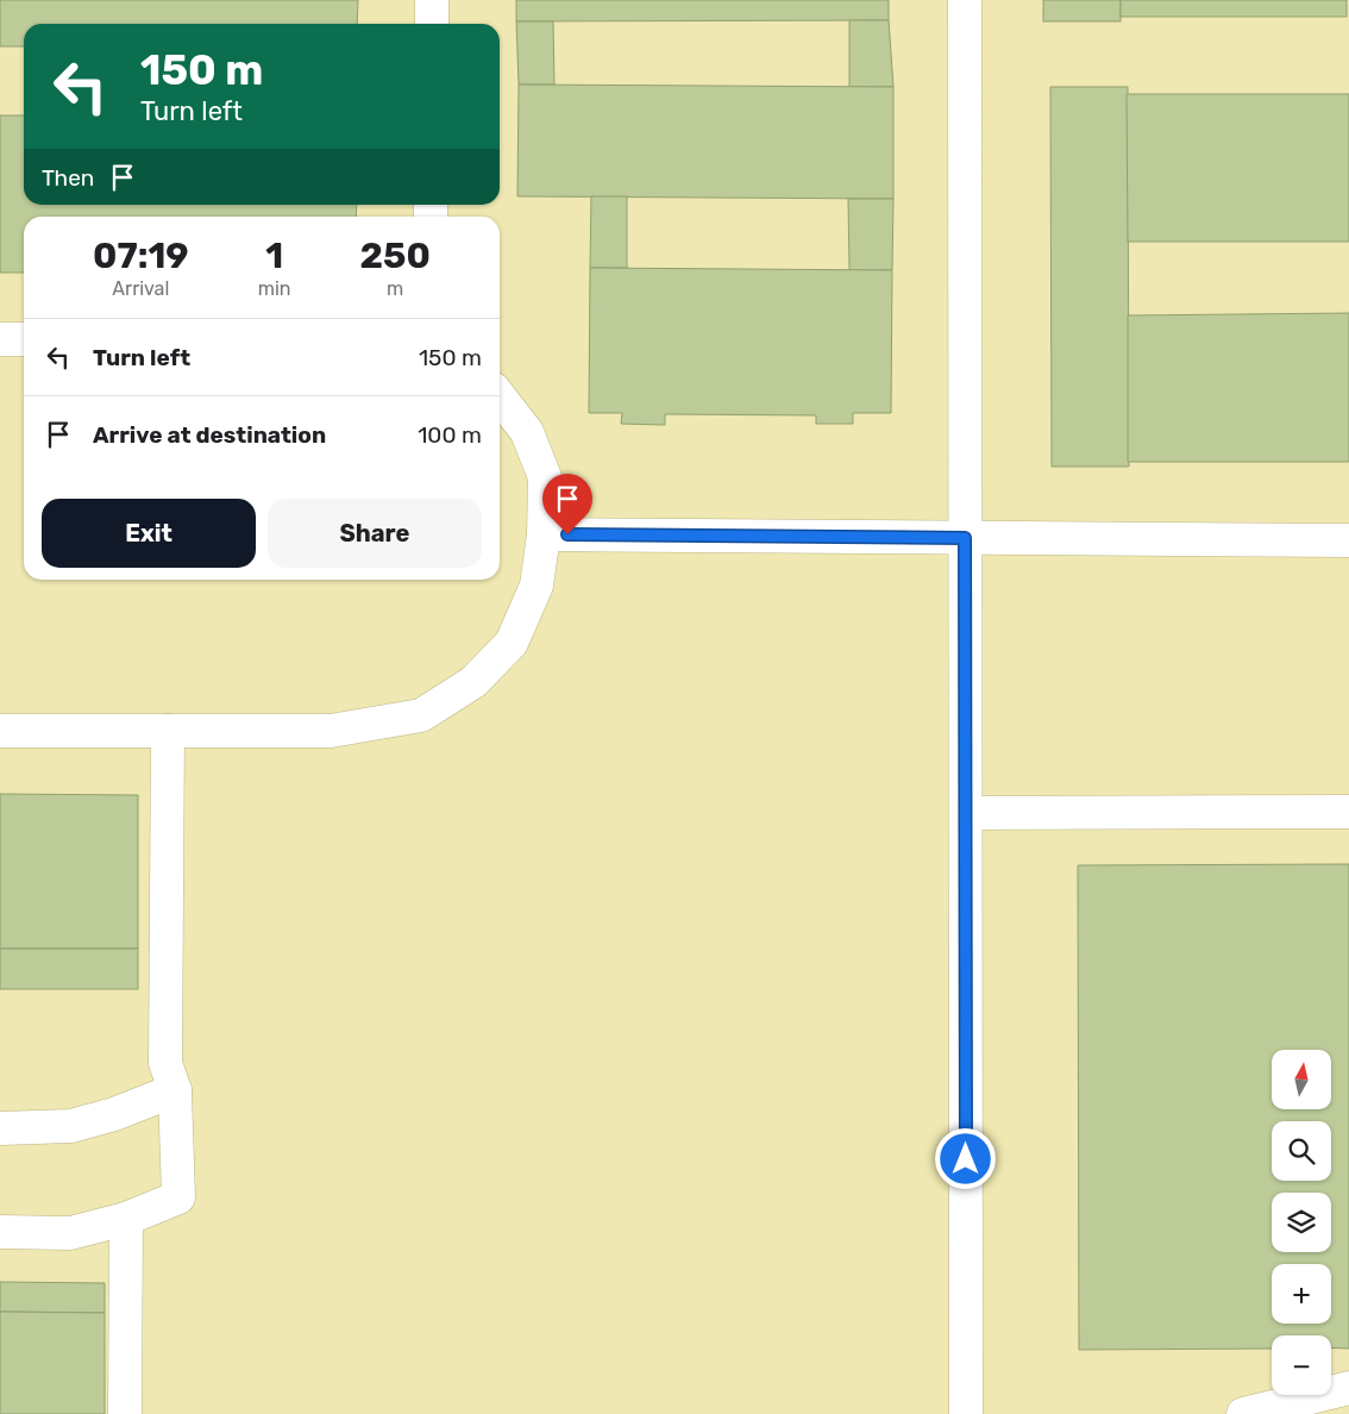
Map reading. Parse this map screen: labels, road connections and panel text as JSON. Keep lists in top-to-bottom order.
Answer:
{
  "north": "top",
  "page": {
    "turn": ["150 m", "Turn left"],
    "then": "Then",
    "eta": [
      "07:19",
      "Arrival",
      "1",
      "min",
      "250",
      "m"
    ],
    "list": [
      {
        "name": "Turn left",
        "value": "150 m"
      },
      {
        "name": "Arrive at destination",
        "value": "100 m"
      }
    ],
    "buttons": ["Exit", "Share"],
    "map_buttons": ["+", "−"]
  }
}
